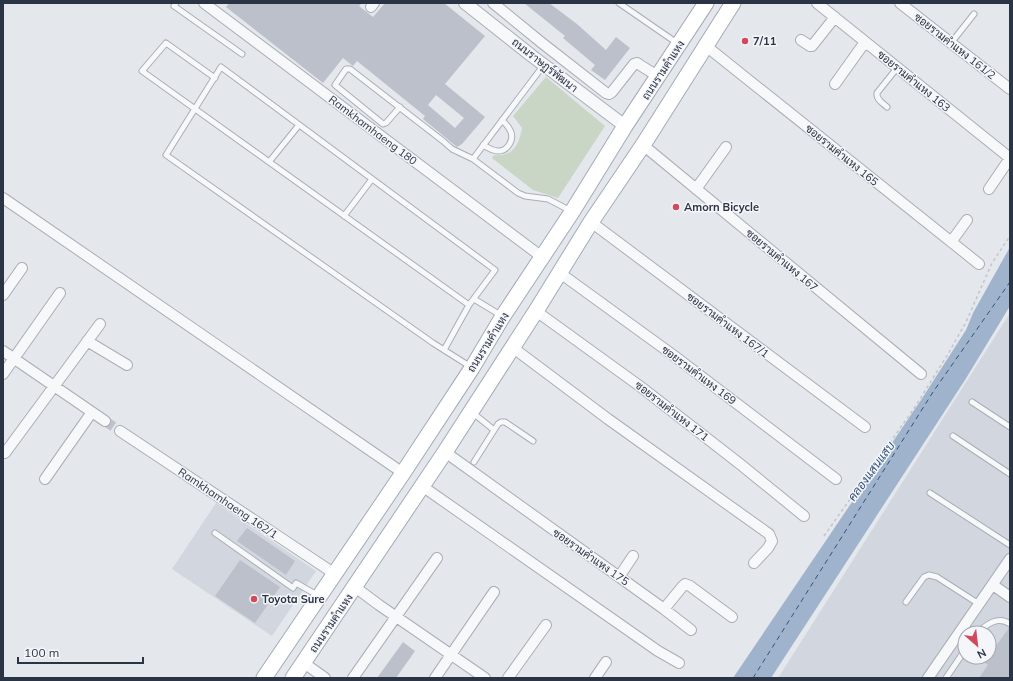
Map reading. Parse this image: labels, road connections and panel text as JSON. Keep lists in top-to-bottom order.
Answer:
{
  "streets": {
    "main road": ["ถนนรามคำแหง"],
    "street": [
      "ซอยรามคำแหง 161/2",
      "ถนนราษฏร์พัฒนา",
      "ซอยรามคำแหง 163",
      "Ramkhamhaeng 180",
      "ซอยรามคำแหง 165",
      "ซอยรามคำแหง 167",
      "ซอยรามคำแหง 167/1",
      "ซอยรามคำแหง 169",
      "ซอยรามคำแหง 171",
      "Ramkhamhaeng 162/1",
      "ซอยรามคำแหง 175"
    ]
  },
  "crossings": [
    ["ถนนราษฏร์พัฒนา", "ถนนรามคำแหง"],
    ["ถนนรามคำแหง", "Ramkhamhaeng 180"],
    ["ถนนรามคำแหง", "ซอยรามคำแหง 165"],
    ["ถนนรามคำแหง", "ซอยรามคำแหง 167"],
    ["ถนนรามคำแหง", "ซอยรามคำแหง 167/1"],
    ["ถนนรามคำแหง", "ซอยรามคำแหง 169"],
    ["ถนนรามคำแหง", "ซอยรามคำแหง 171"],
    ["ถนนรามคำแหง", "Ramkhamhaeng 162/1"],
    ["ถนนรามคำแหง", "ซอยรามคำแหง 175"]
  ],
  "water": ["คลองแสนแสบ"],
  "places": ["7/11", "Amorn Bicycle", "Toyota Sure"],
  "scale_bar": "100 m",
  "north": "bottom right"
}
